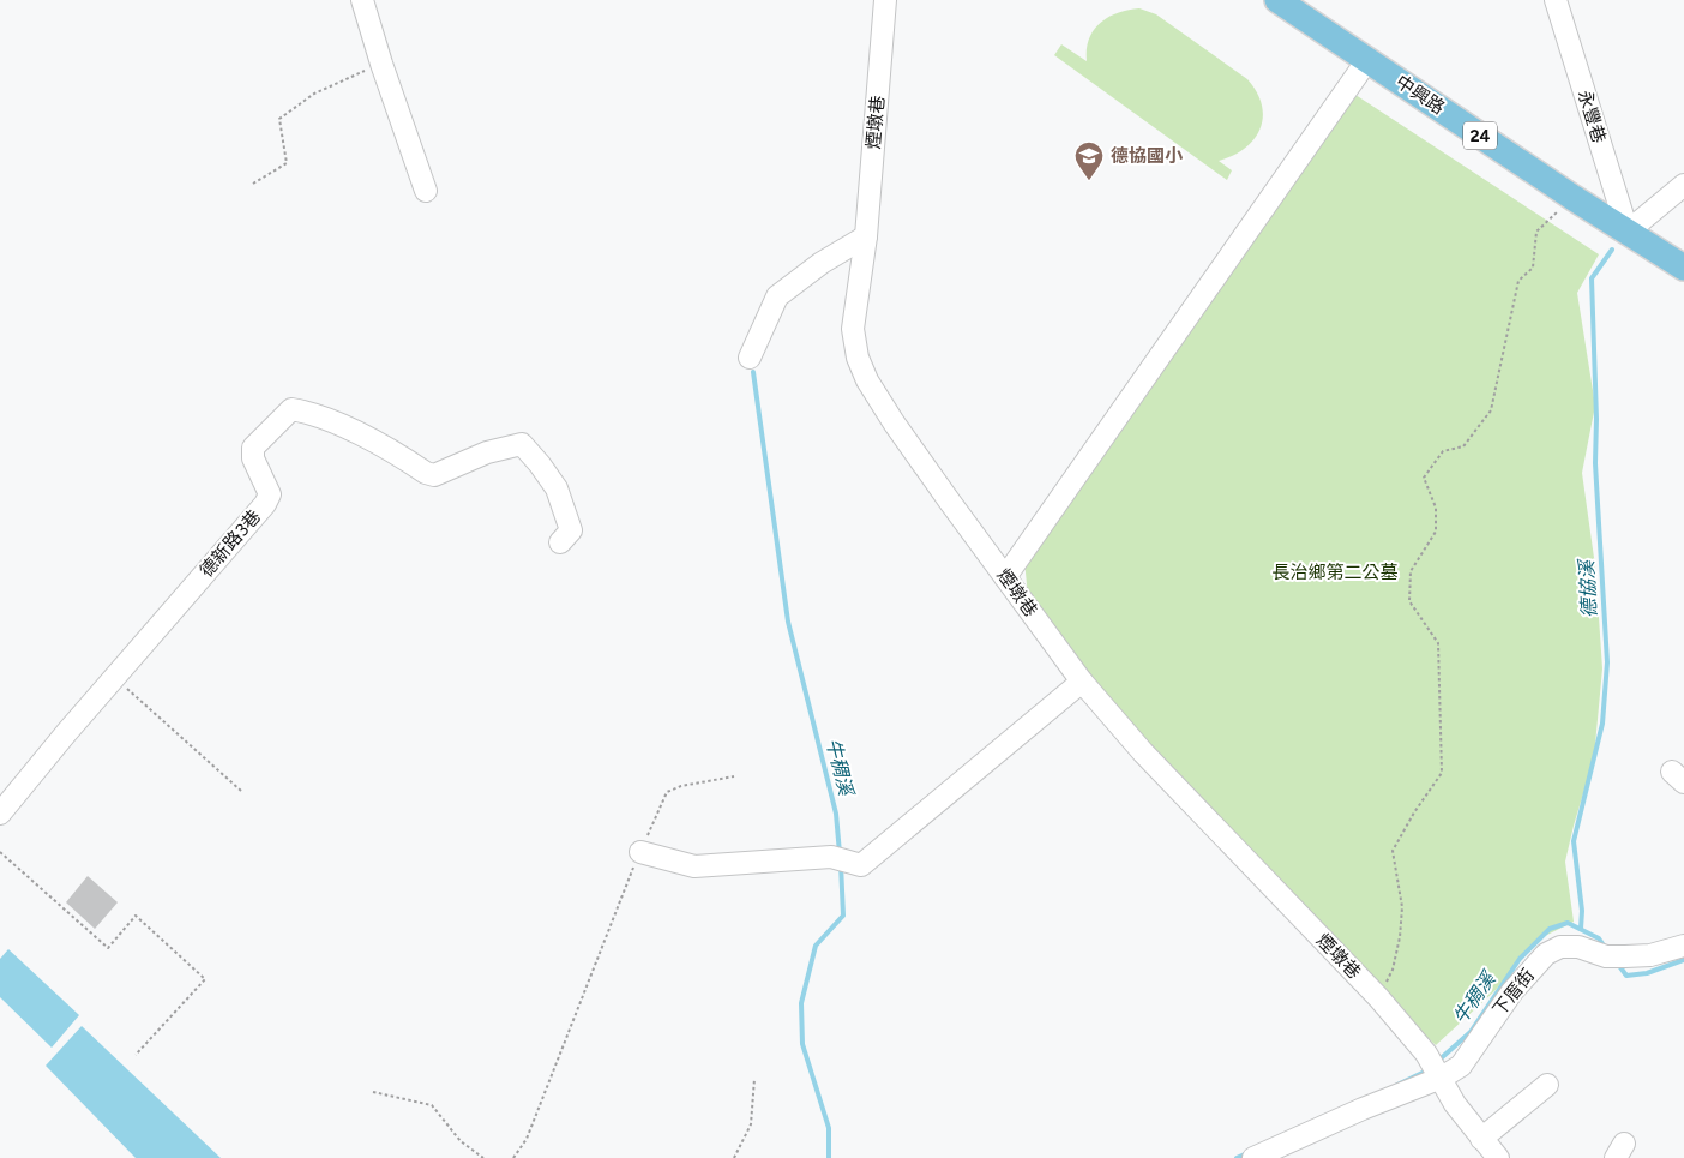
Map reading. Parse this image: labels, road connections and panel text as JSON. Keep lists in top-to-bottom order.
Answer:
{
  "streets": {
    "main road": ["中興路", "24"],
    "street": [
      "永豐巷",
      "煙墩巷",
      "德新路3巷",
      "下厝街"
    ]
  },
  "crossings": [
    ["中興路", "永豐巷"],
    ["煙墩巷", "下厝街"]
  ],
  "water": ["德協溪", "牛稠溪"],
  "parks": ["長治鄉第二公墓"],
  "places": {
    "school or university": ["德協國小"]
  }
}
